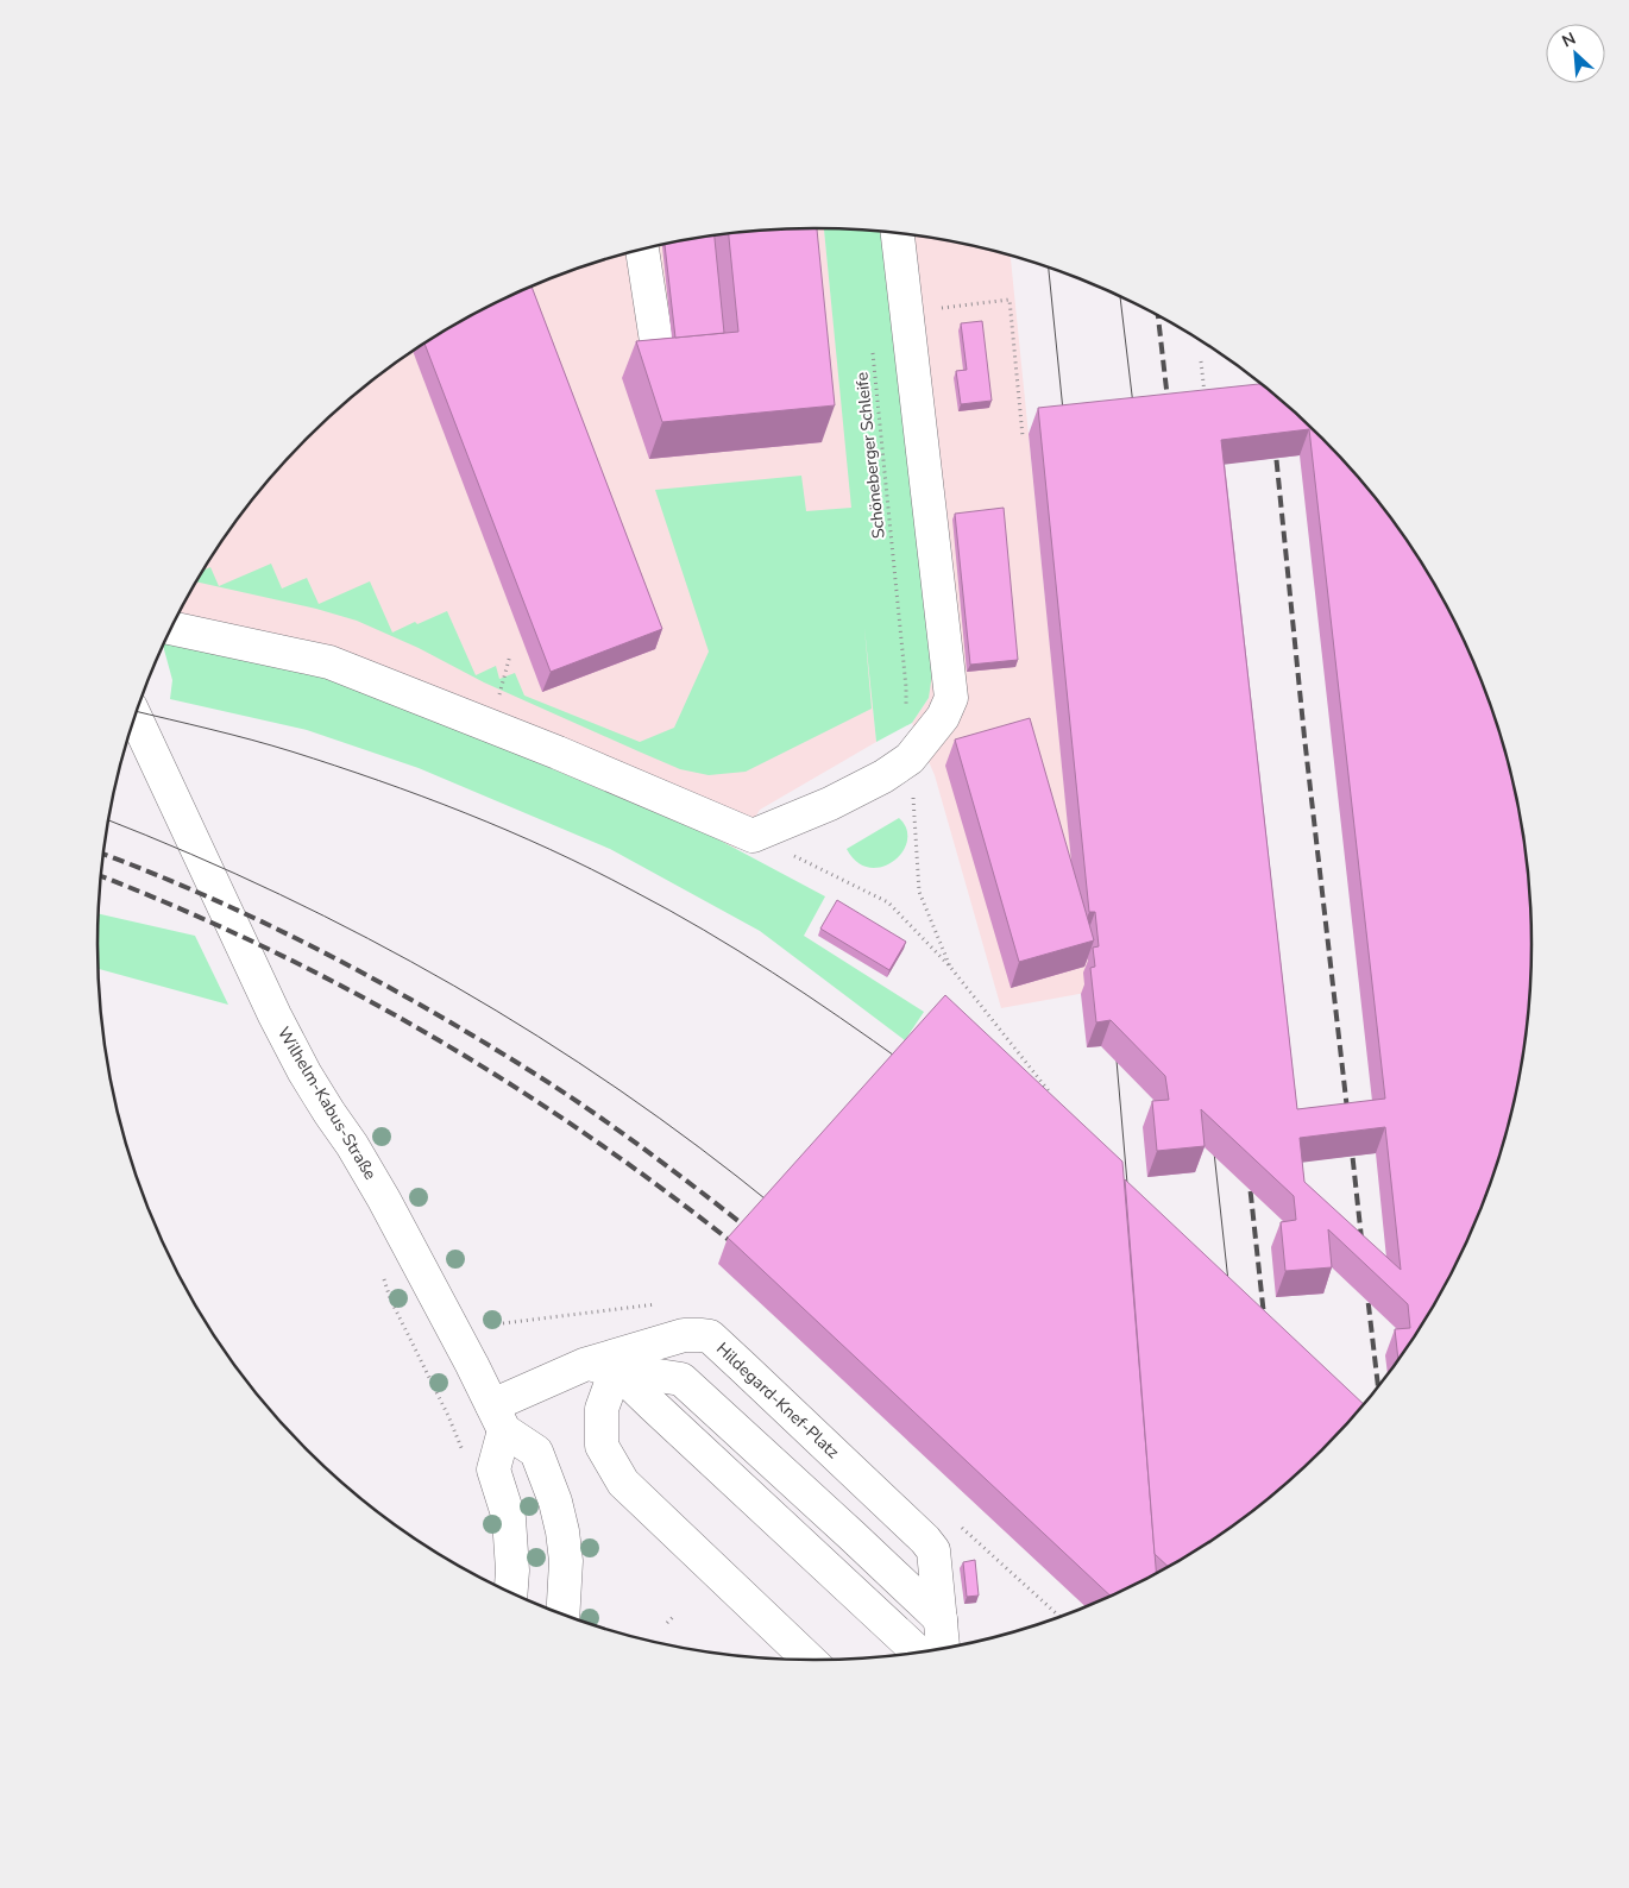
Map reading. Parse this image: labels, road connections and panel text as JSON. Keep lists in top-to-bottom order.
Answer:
{
  "streets": {
    "street": ["Wilhelm-Kabus-Straße", "Hildegard-Knef-Platz"],
    "path": ["Schöneberger Schleife"]
  },
  "crossings": [
    ["Wilhelm-Kabus-Straße", "Hildegard-Knef-Platz"]
  ],
  "north": "top left"
}
